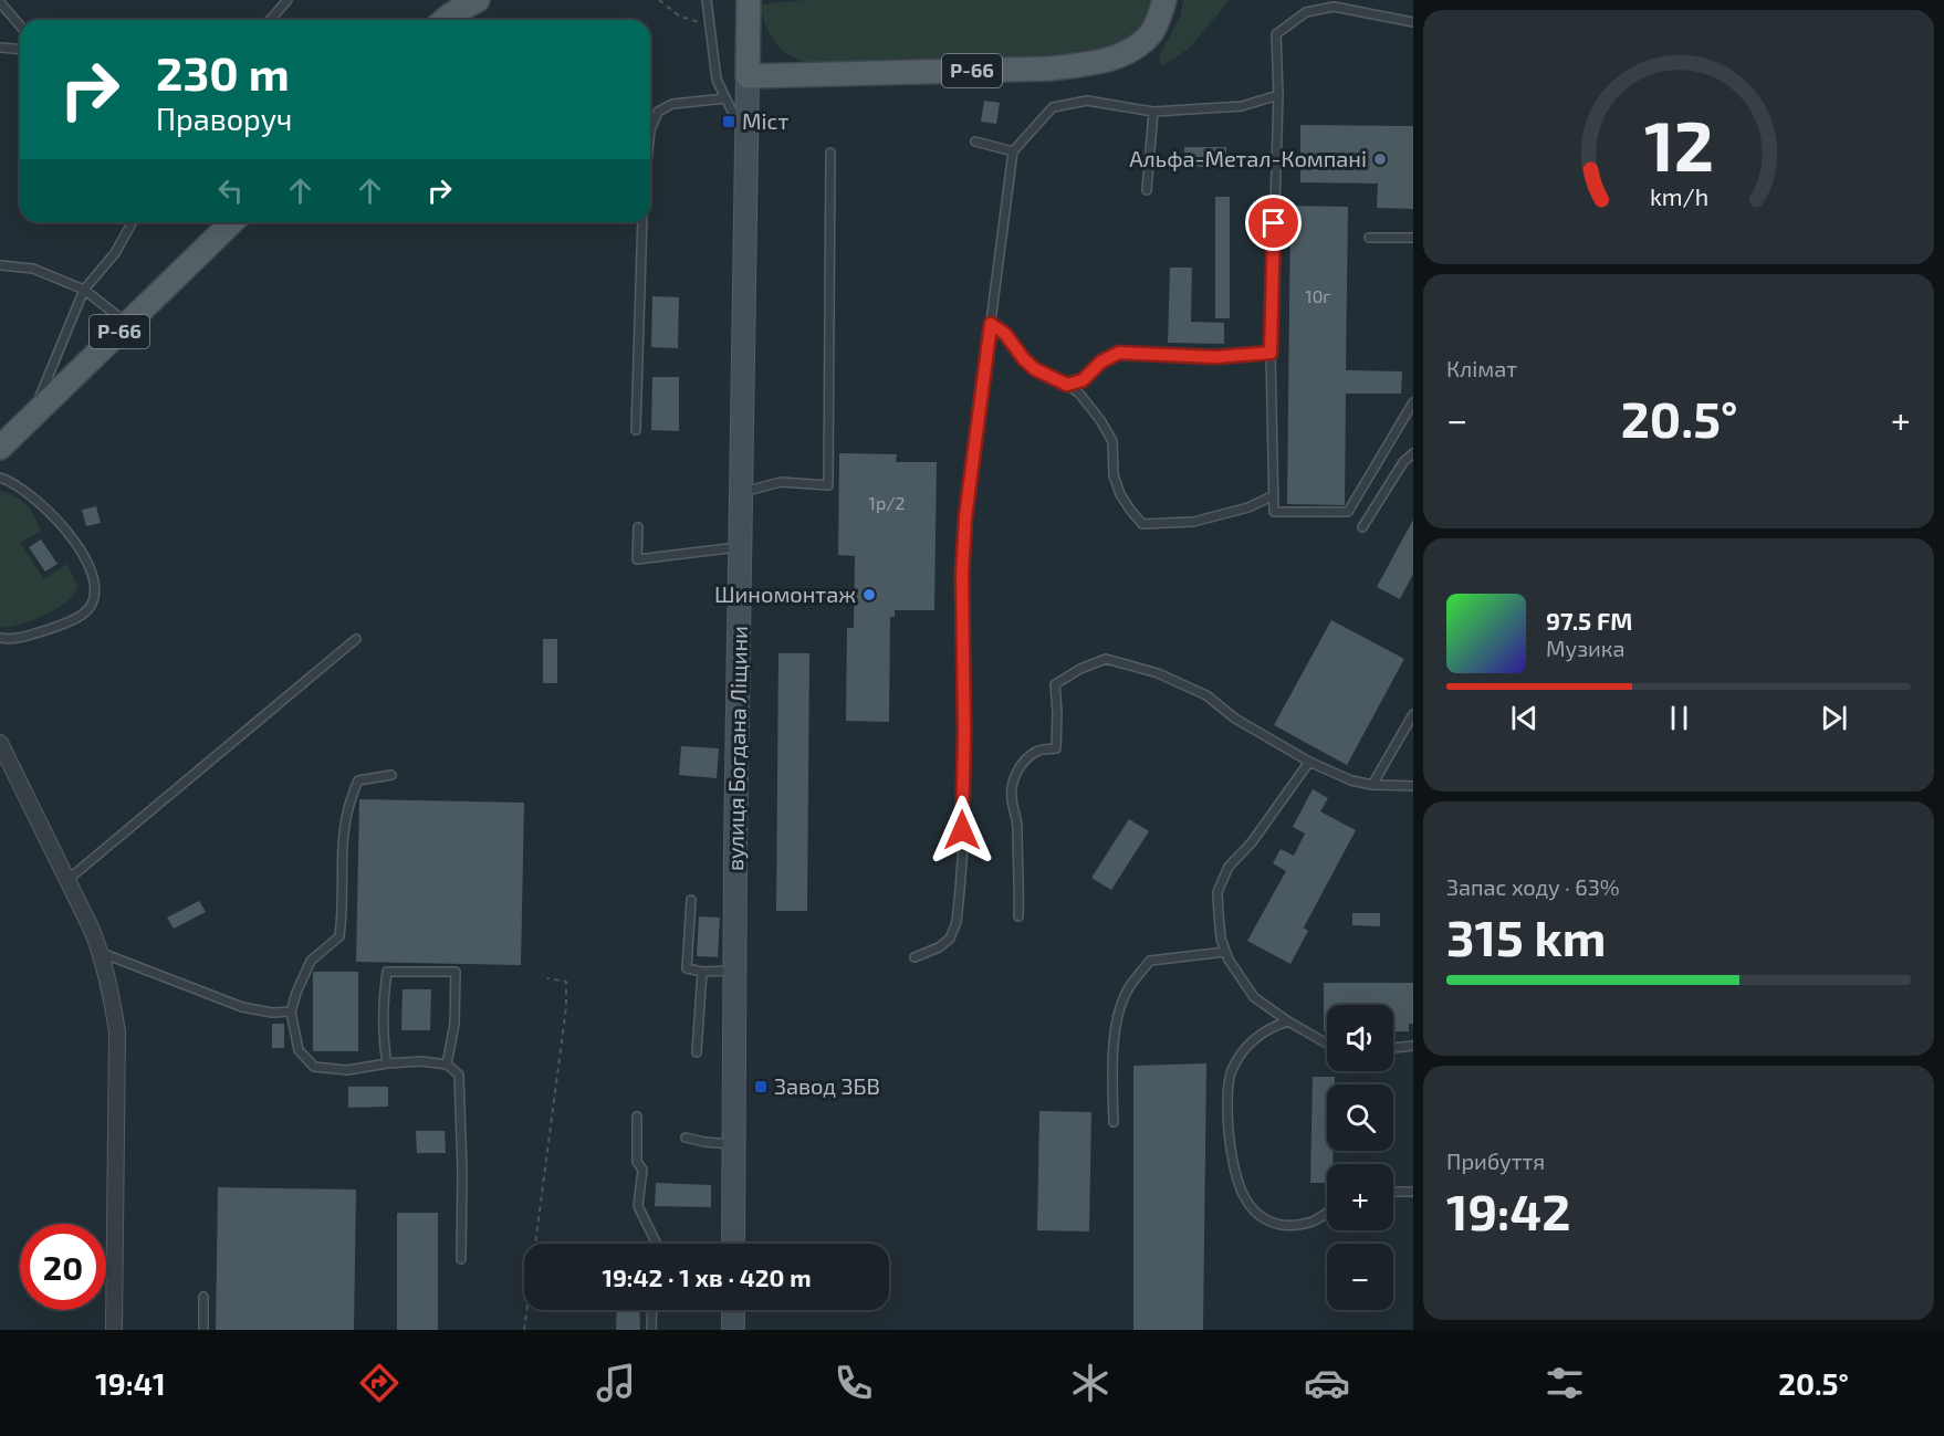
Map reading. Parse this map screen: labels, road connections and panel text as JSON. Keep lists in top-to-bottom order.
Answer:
{
  "streets": {
    "main road": ["Р-66", "вулиця Богдана Ліщини"]
  },
  "crossings": [
    ["Р-66", "вулиця Богдана Ліщини"]
  ],
  "places": {
    "transit": ["Міст", "Завод ЗБВ"],
    "other": ["Альфа-Метал-Компані", "Шиномонтаж"]
  },
  "house_numbers": ["10г", "1р/2"],
  "page": {
    "turn": ["230 m", "Праворуч"],
    "tile": [
      "Клімат",
      ["Запас ходу · 63%", "315 km"],
      ["Прибуття", "19:42"]
    ],
    "heat": ["−", "20.5°", "+"],
    "song": ["97.5 FM", "Музика"],
    "map_buttons": ["+", "−"],
    "limit": "20",
    "trip": "19:42 · 1 хв · 420 m",
    "tabs": ["19:41", "20.5°"],
    "gauge": ["12", "km/h"]
  }
}
